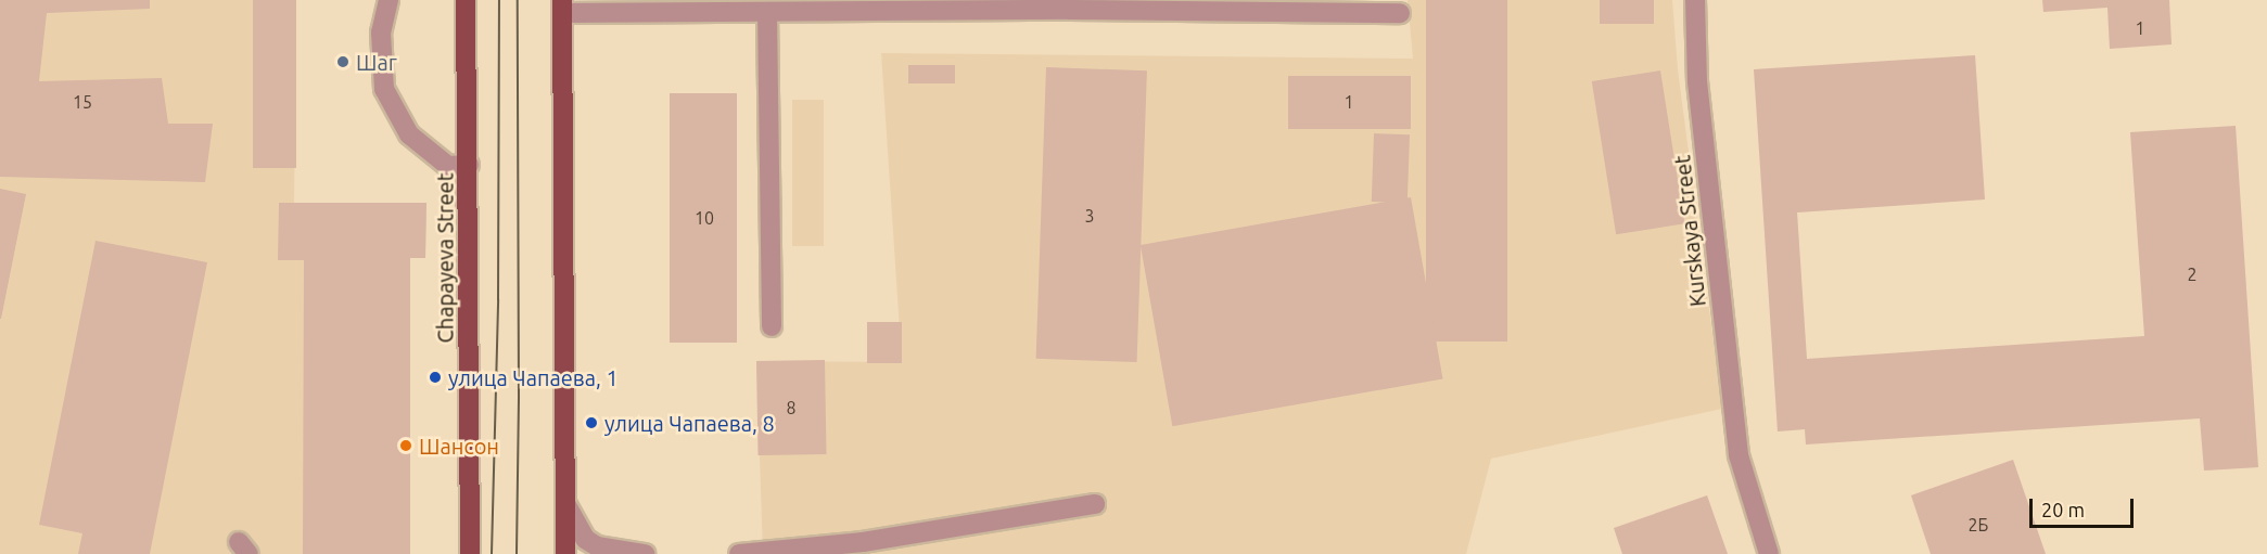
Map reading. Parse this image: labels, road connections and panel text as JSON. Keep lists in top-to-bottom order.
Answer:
{
  "streets": {
    "main road": ["Chapayeva Street"],
    "street": ["Kurskaya Street"]
  },
  "places": [
    "Шаг",
    "улица Чапаева, 1",
    "улица Чапаева, 8",
    "Шансон"
  ],
  "house_numbers": [
    "1",
    "15",
    "1",
    "3",
    "10",
    "2",
    "8",
    "2Б"
  ],
  "scale_bar": "20 m"
}
